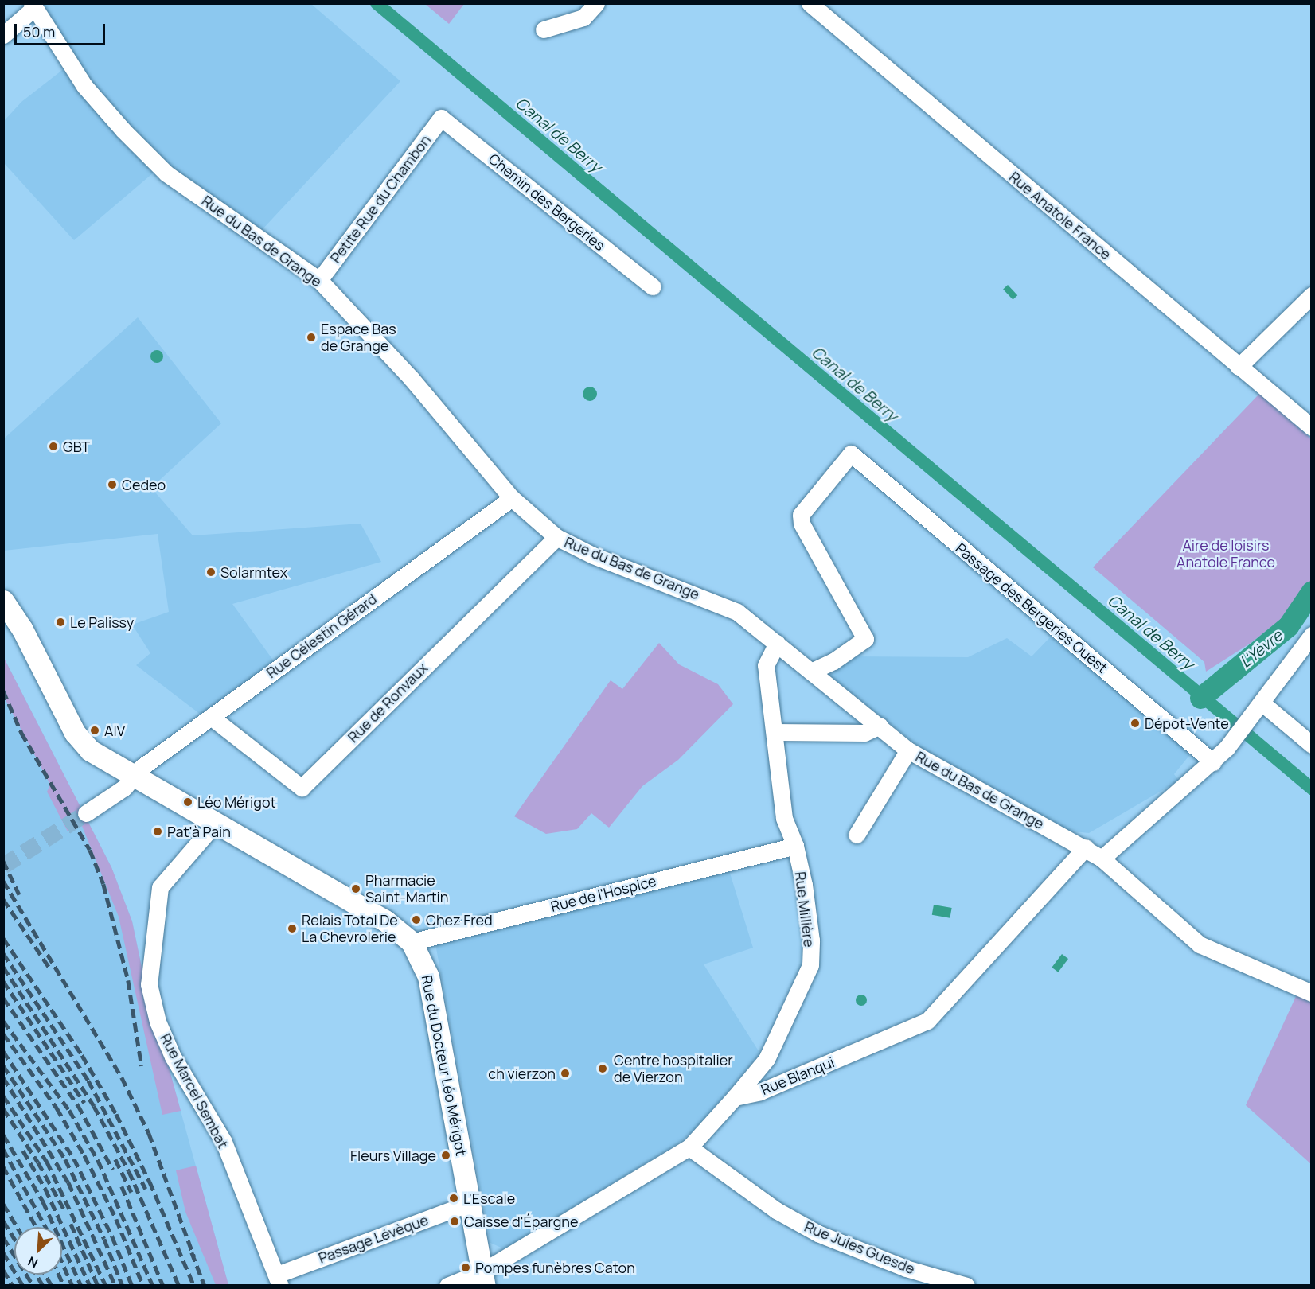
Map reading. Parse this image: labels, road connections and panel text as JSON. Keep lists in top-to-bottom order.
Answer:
{
  "streets": {
    "main road": ["Rue du Docteur Léo Mérigot"],
    "street": [
      "Petite Rue du Chambon",
      "Chemin des Bergeries",
      "Rue Anatole France",
      "Rue du Bas de Grange",
      "Passage des Bergeries Ouest",
      "Rue Célestin Gérard",
      "Rue de Ronvaux",
      "Rue de l'Hospice",
      "Rue Millière",
      "Rue Blanqui",
      "Rue Marcel Sembat",
      "Passage Lévèque",
      "Rue Jules Guesde"
    ]
  },
  "crossings": [
    ["Petite Rue du Chambon", "Chemin des Bergeries"],
    ["Petite Rue du Chambon", "Rue du Bas de Grange"],
    ["Rue du Bas de Grange", "Passage des Bergeries Ouest"],
    ["Rue du Bas de Grange", "Rue Célestin Gérard"],
    ["Rue du Bas de Grange", "Rue de Ronvaux"],
    ["Rue du Bas de Grange", "Rue Millière"],
    ["Rue du Bas de Grange", "Rue Blanqui"],
    ["Rue Célestin Gérard", "Rue de Ronvaux"],
    ["Rue Célestin Gérard", "Rue du Docteur Léo Mérigot"],
    ["Rue de l'Hospice", "Rue Millière"],
    ["Rue de l'Hospice", "Rue du Docteur Léo Mérigot"],
    ["Rue Millière", "Rue Blanqui"],
    ["Rue du Docteur Léo Mérigot", "Rue Marcel Sembat"],
    ["Rue du Docteur Léo Mérigot", "Passage Lévèque"],
    ["Rue Marcel Sembat", "Passage Lévèque"]
  ],
  "water": ["Canal de Berry", "L'Yèvre"],
  "parks": ["Aire de loisirs Anatole France"],
  "places": [
    "Espace Bas de Grange",
    "GBT",
    "Cedeo",
    "Solarmtex",
    "Le Palissy",
    "Dépot-Vente",
    "AIV",
    "Léo Mérigot",
    "Pat'à Pain",
    "Pharmacie Saint-Martin",
    "Chez Fred",
    "Relais Total De La Chevrolerie",
    "Centre hospitalier de Vierzon",
    "ch vierzon",
    "Fleurs Village",
    "L'Escale",
    "Caisse d'Épargne",
    "Pompes funèbres Caton"
  ],
  "scale_bar": "50 m",
  "north": "bottom left"
}
